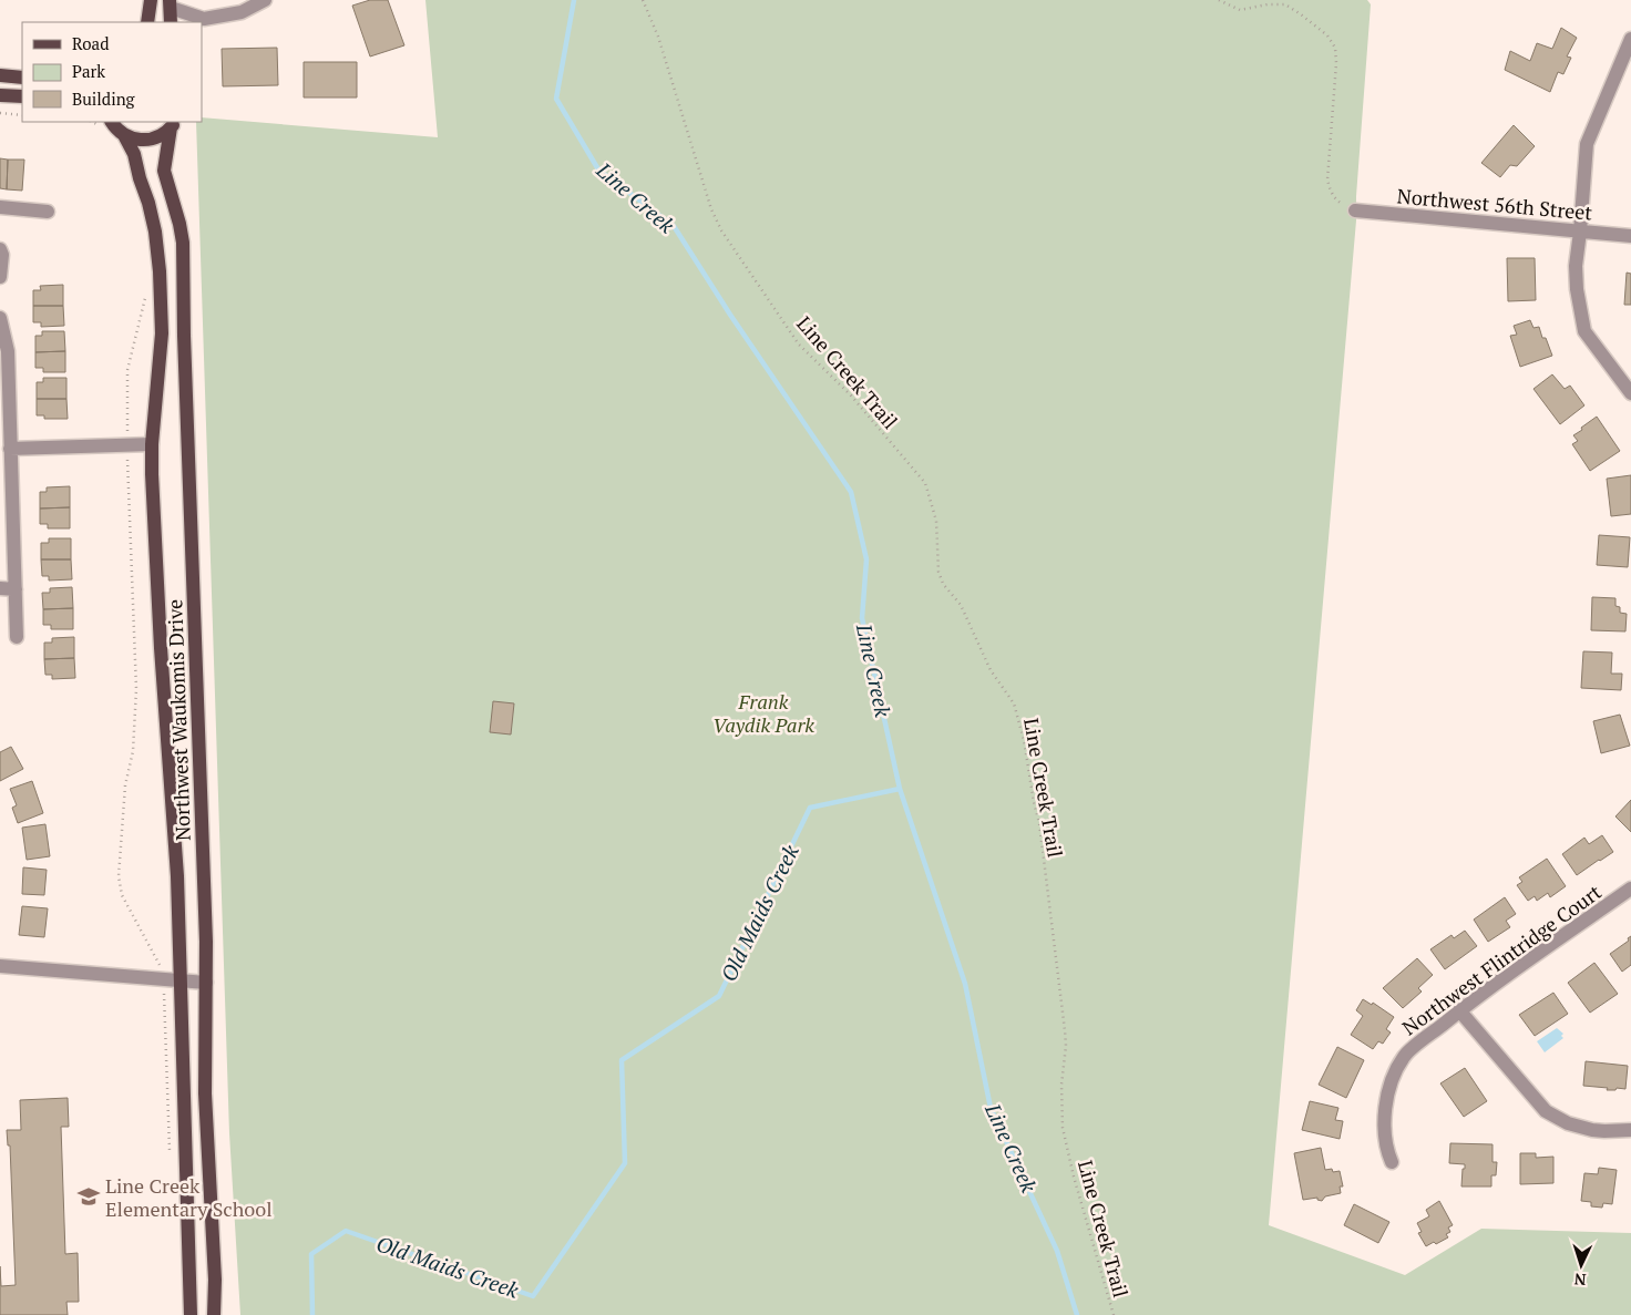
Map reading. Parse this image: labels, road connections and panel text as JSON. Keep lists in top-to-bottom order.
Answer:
{
  "streets": {
    "main road": ["Northwest Waukomis Drive"],
    "street": ["Northwest 56th Street", "Northwest Flintridge Court"],
    "path": ["Line Creek Trail"]
  },
  "water": ["Line Creek", "Old Maids Creek"],
  "parks": ["Frank Vaydik Park"],
  "places": {
    "school or university": ["Line Creek Elementary School"]
  },
  "legend": ["Road", "Park", "Building"],
  "north": "bottom"
}
